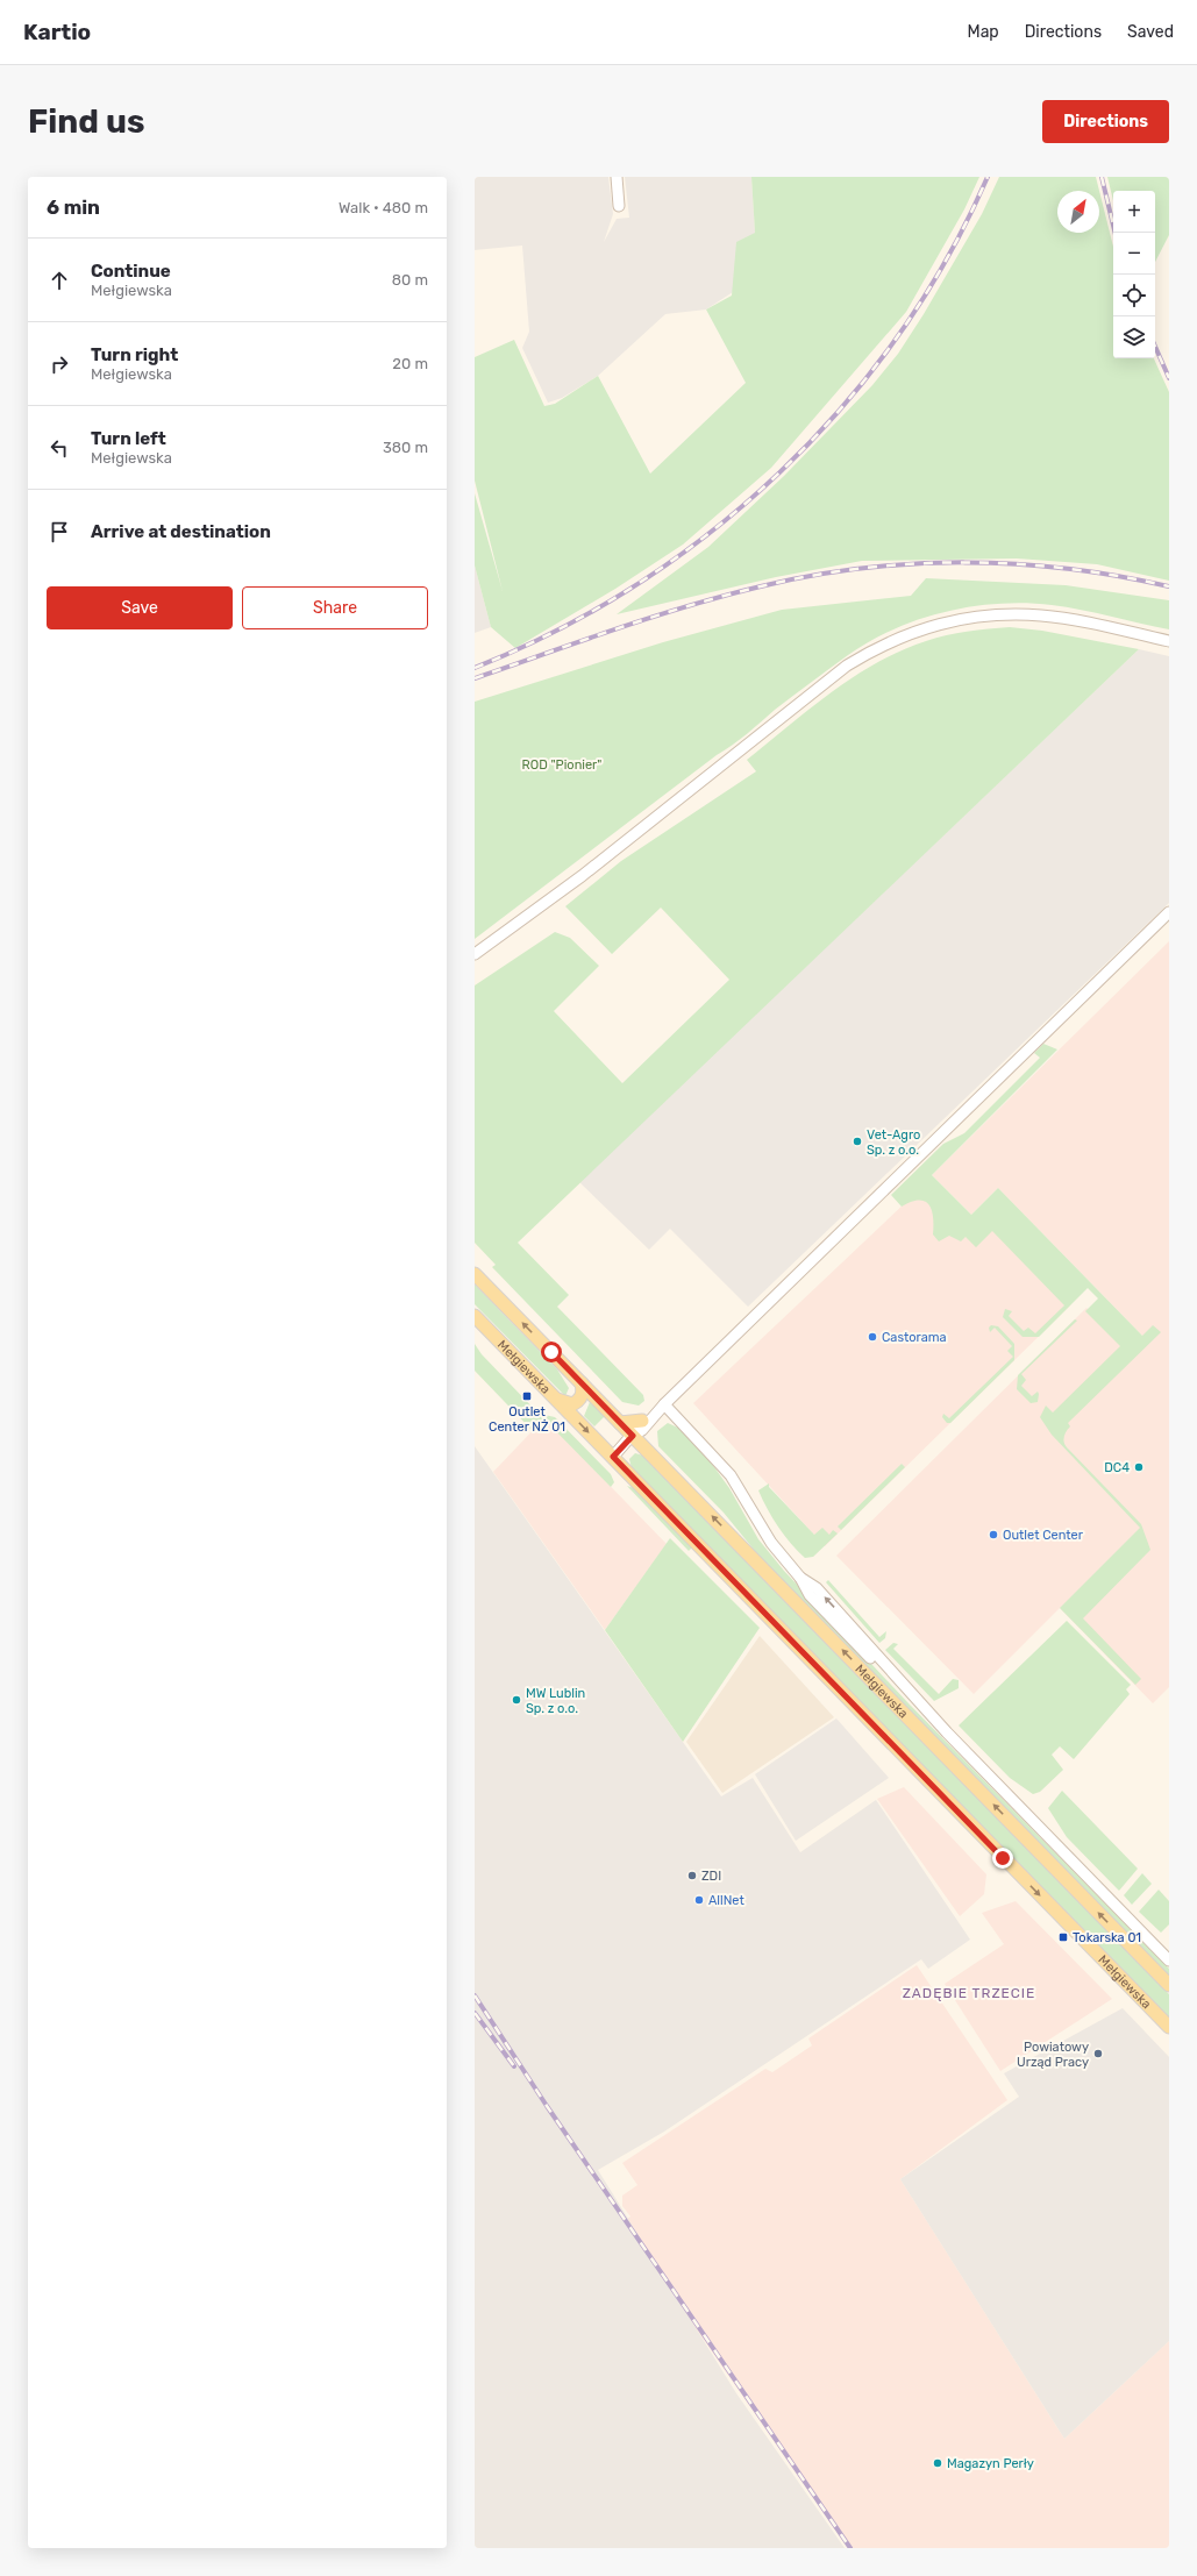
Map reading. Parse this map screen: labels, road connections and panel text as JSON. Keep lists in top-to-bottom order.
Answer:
{
  "streets": {
    "main road": ["Mełgiewska"]
  },
  "districts": ["ZADĘBIE TRZECIE"],
  "parks": ["ROD \"Pionier\""],
  "places": {
    "other": [
      "Vet-Agro Sp. z o.o.",
      "Castorama",
      "DC4",
      "Outlet Center",
      "MW Lublin Sp. z o.o.",
      "ZDI",
      "AllNet",
      "Powiatowy Urząd Pracy",
      "Magazyn Perły"
    ],
    "transit": ["Outlet Center NŻ 01", "Tokarska 01"]
  },
  "north": "top right",
  "page": {
    "header": "Kartio",
    "nav": ["Map", "Directions", "Saved"],
    "buttons": [
      "Directions",
      ["Save", "Share"]
    ],
    "title": "Find us",
    "heading": ["6 min", "Walk · 480 m"],
    "map_buttons": ["+", "−"],
    "list": [
      ["Continue", "Mełgiewska", "80 m"],
      ["Turn right", "Mełgiewska", "20 m"],
      ["Turn left", "Mełgiewska", "380 m"],
      "Arrive at destination"
    ]
  }
}
